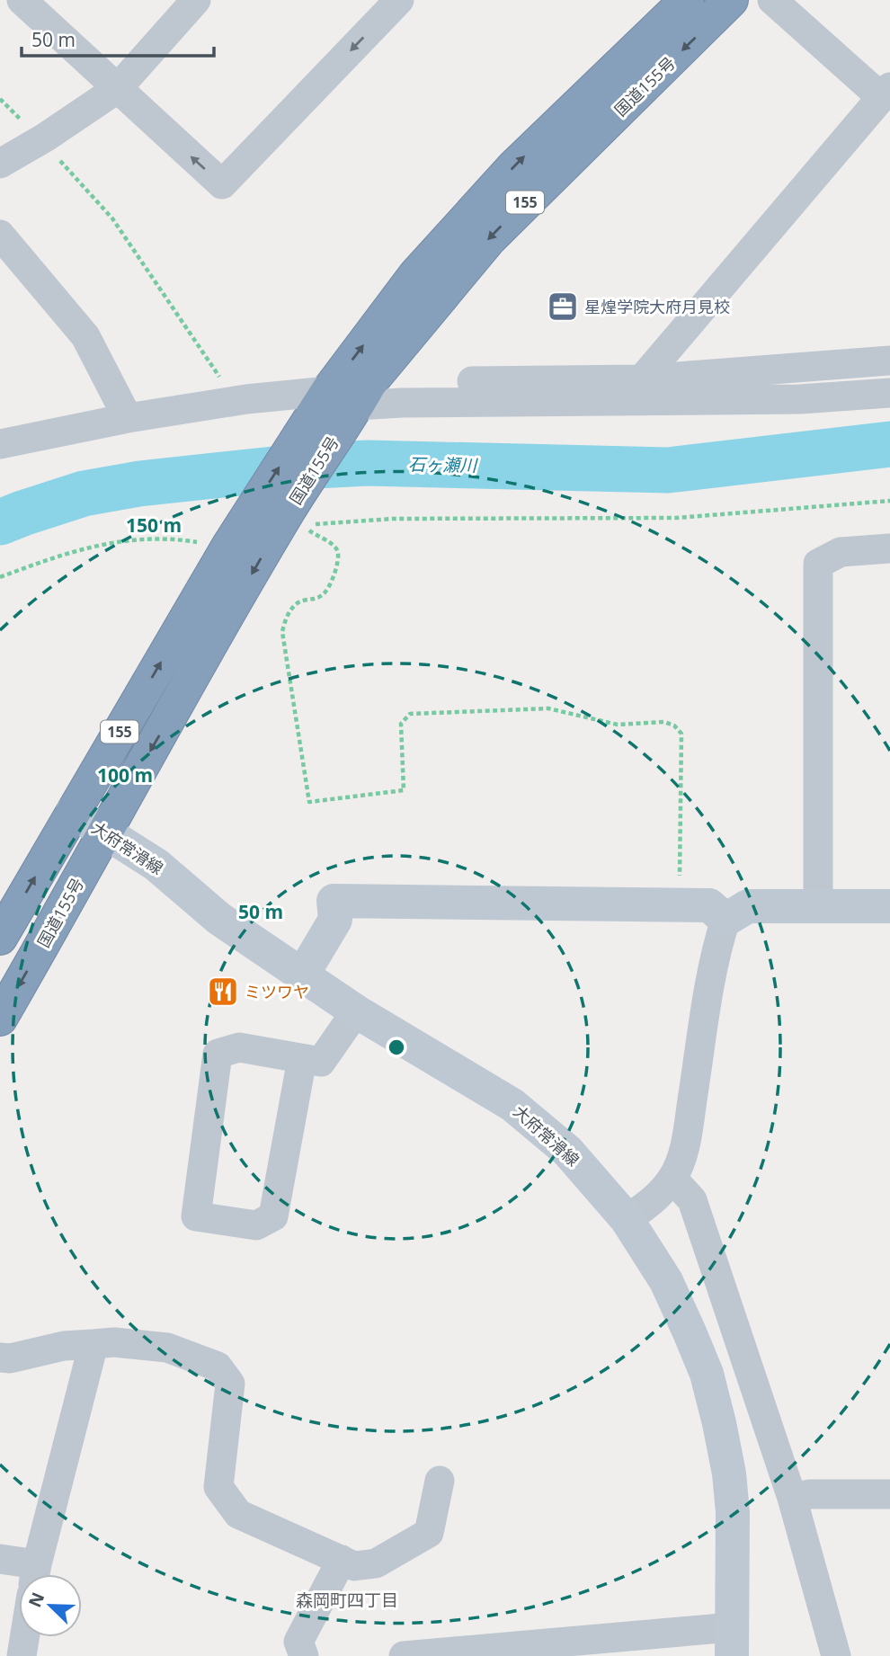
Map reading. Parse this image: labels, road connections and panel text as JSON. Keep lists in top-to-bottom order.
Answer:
{
  "streets": {
    "highway": ["国道155号", "155"],
    "main road": ["大府常滑線"]
  },
  "crossings": [
    ["国道155号", "大府常滑線"]
  ],
  "districts": ["森岡町四丁目"],
  "water": ["石ヶ瀬川"],
  "places": {
    "office": ["星煌学院大府月見校"],
    "restaurant": ["ミツワヤ"]
  },
  "scale_bar": "50 m",
  "north": "top left",
  "rings": ["150 m", "100 m", "50 m"]
}
